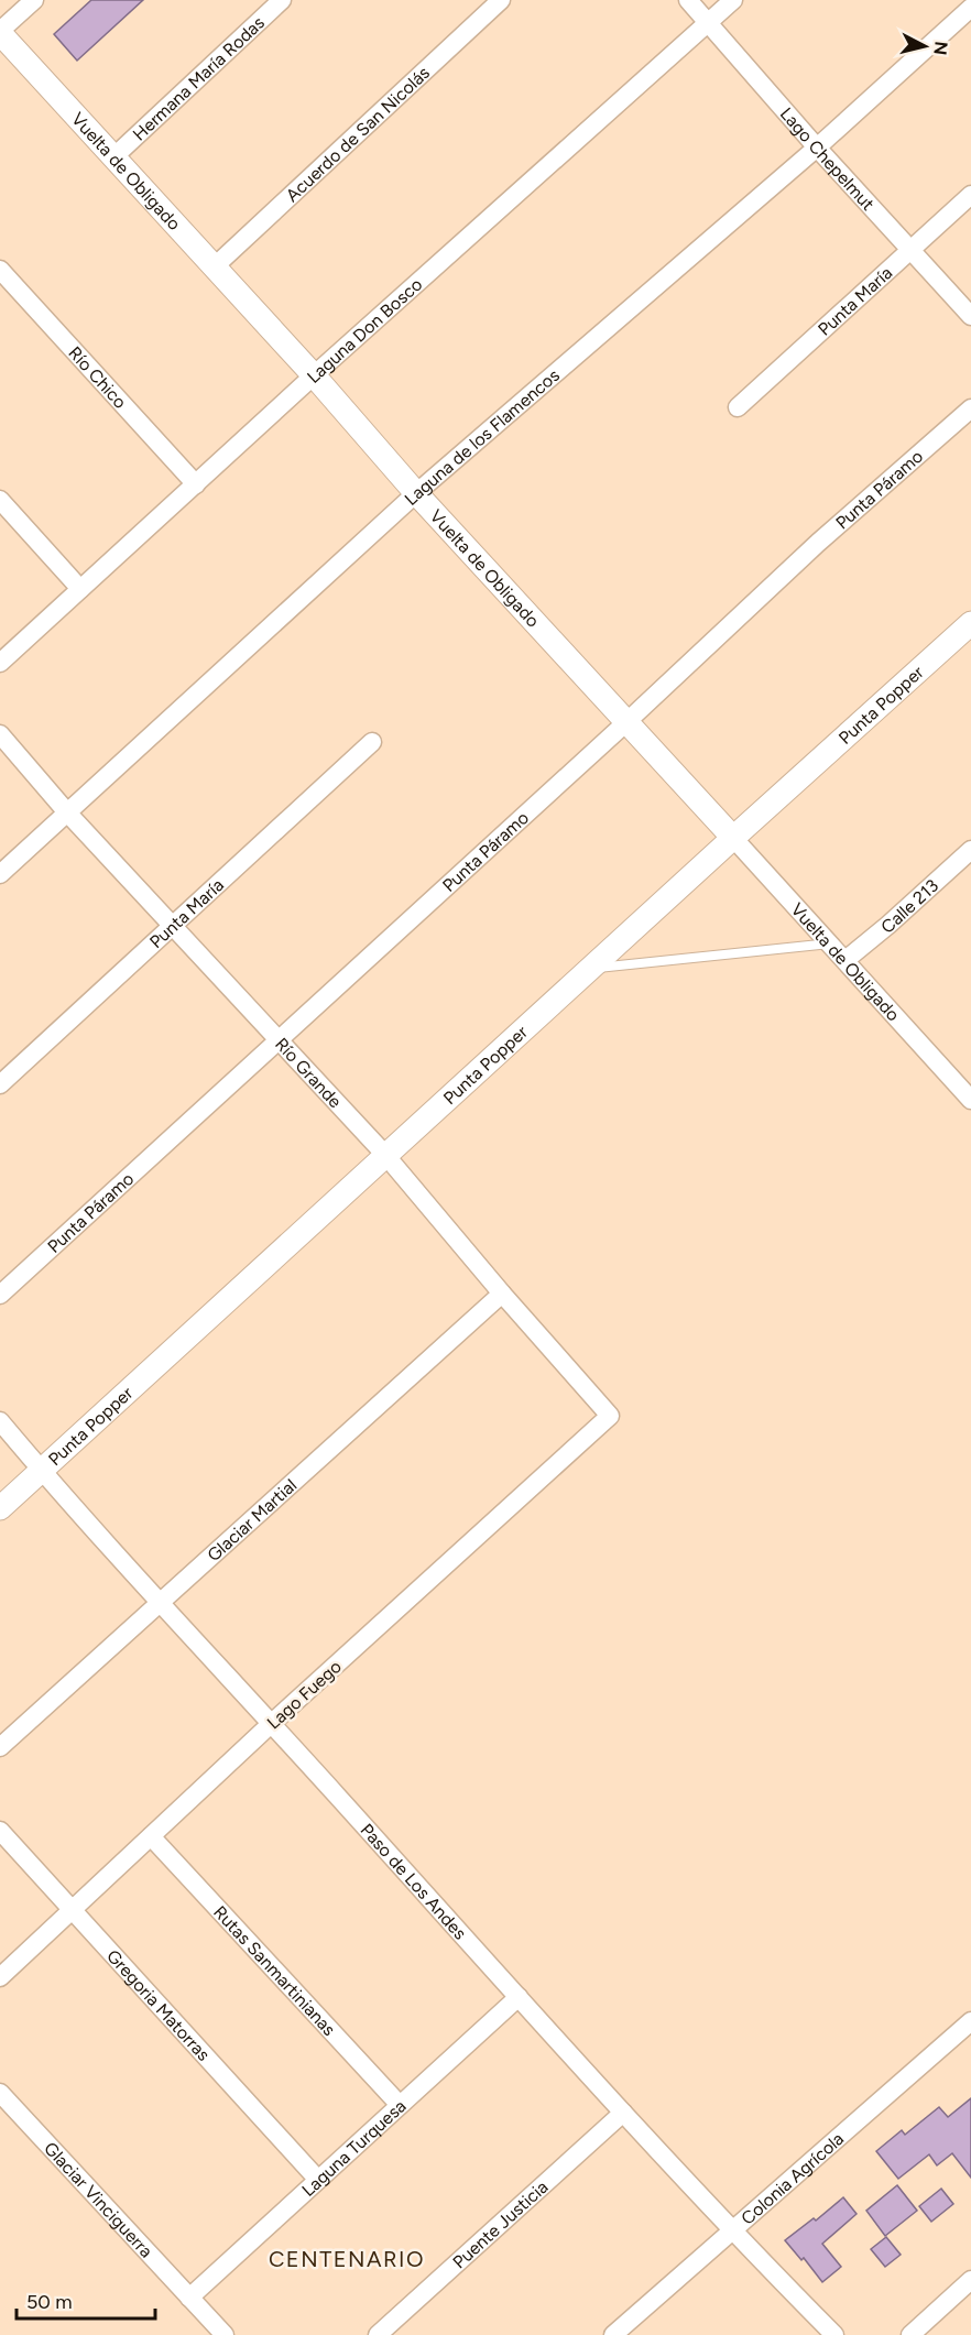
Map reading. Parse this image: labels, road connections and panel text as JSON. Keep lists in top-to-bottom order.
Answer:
{
  "streets": {
    "street": [
      "Hermana María Rodas",
      "Acuerdo de San Nicolás",
      "Lago Chepelmut",
      "Vuelta de Obligado",
      "Punta María",
      "Laguna Don Bosco",
      "Río Chico",
      "Laguna de los Flamencos",
      "Punta Páramo",
      "Punta Popper",
      "Calle 213",
      "Río Grande",
      "Glaciar Martial",
      "Lago Fuego",
      "Paso de Los Andes",
      "Rutas Sanmartinianas",
      "Gregoria Matorras",
      "Laguna Turquesa",
      "Colonia Agrícola",
      "Glaciar Vinciguerra",
      "Puente Justicia"
    ]
  },
  "crossings": [
    ["Hermana María Rodas", "Vuelta de Obligado"],
    ["Acuerdo de San Nicolás", "Vuelta de Obligado"],
    ["Lago Chepelmut", "Punta María"],
    ["Lago Chepelmut", "Laguna Don Bosco"],
    ["Lago Chepelmut", "Laguna de los Flamencos"],
    ["Vuelta de Obligado", "Laguna Don Bosco"],
    ["Vuelta de Obligado", "Laguna de los Flamencos"],
    ["Vuelta de Obligado", "Punta Páramo"],
    ["Vuelta de Obligado", "Punta Popper"],
    ["Vuelta de Obligado", "Calle 213"],
    ["Punta María", "Río Grande"],
    ["Laguna Don Bosco", "Río Chico"],
    ["Laguna de los Flamencos", "Río Grande"],
    ["Punta Páramo", "Río Grande"],
    ["Punta Popper", "Río Grande"],
    ["Punta Popper", "Paso de Los Andes"],
    ["Río Grande", "Glaciar Martial"],
    ["Río Grande", "Lago Fuego"],
    ["Glaciar Martial", "Paso de Los Andes"],
    ["Lago Fuego", "Paso de Los Andes"],
    ["Lago Fuego", "Rutas Sanmartinianas"],
    ["Lago Fuego", "Gregoria Matorras"],
    ["Paso de Los Andes", "Laguna Turquesa"],
    ["Paso de Los Andes", "Colonia Agrícola"],
    ["Paso de Los Andes", "Puente Justicia"],
    ["Rutas Sanmartinianas", "Laguna Turquesa"],
    ["Gregoria Matorras", "Laguna Turquesa"],
    ["Laguna Turquesa", "Glaciar Vinciguerra"]
  ],
  "districts": ["CENTENARIO"],
  "scale_bar": "50 m",
  "north": "right"
}
